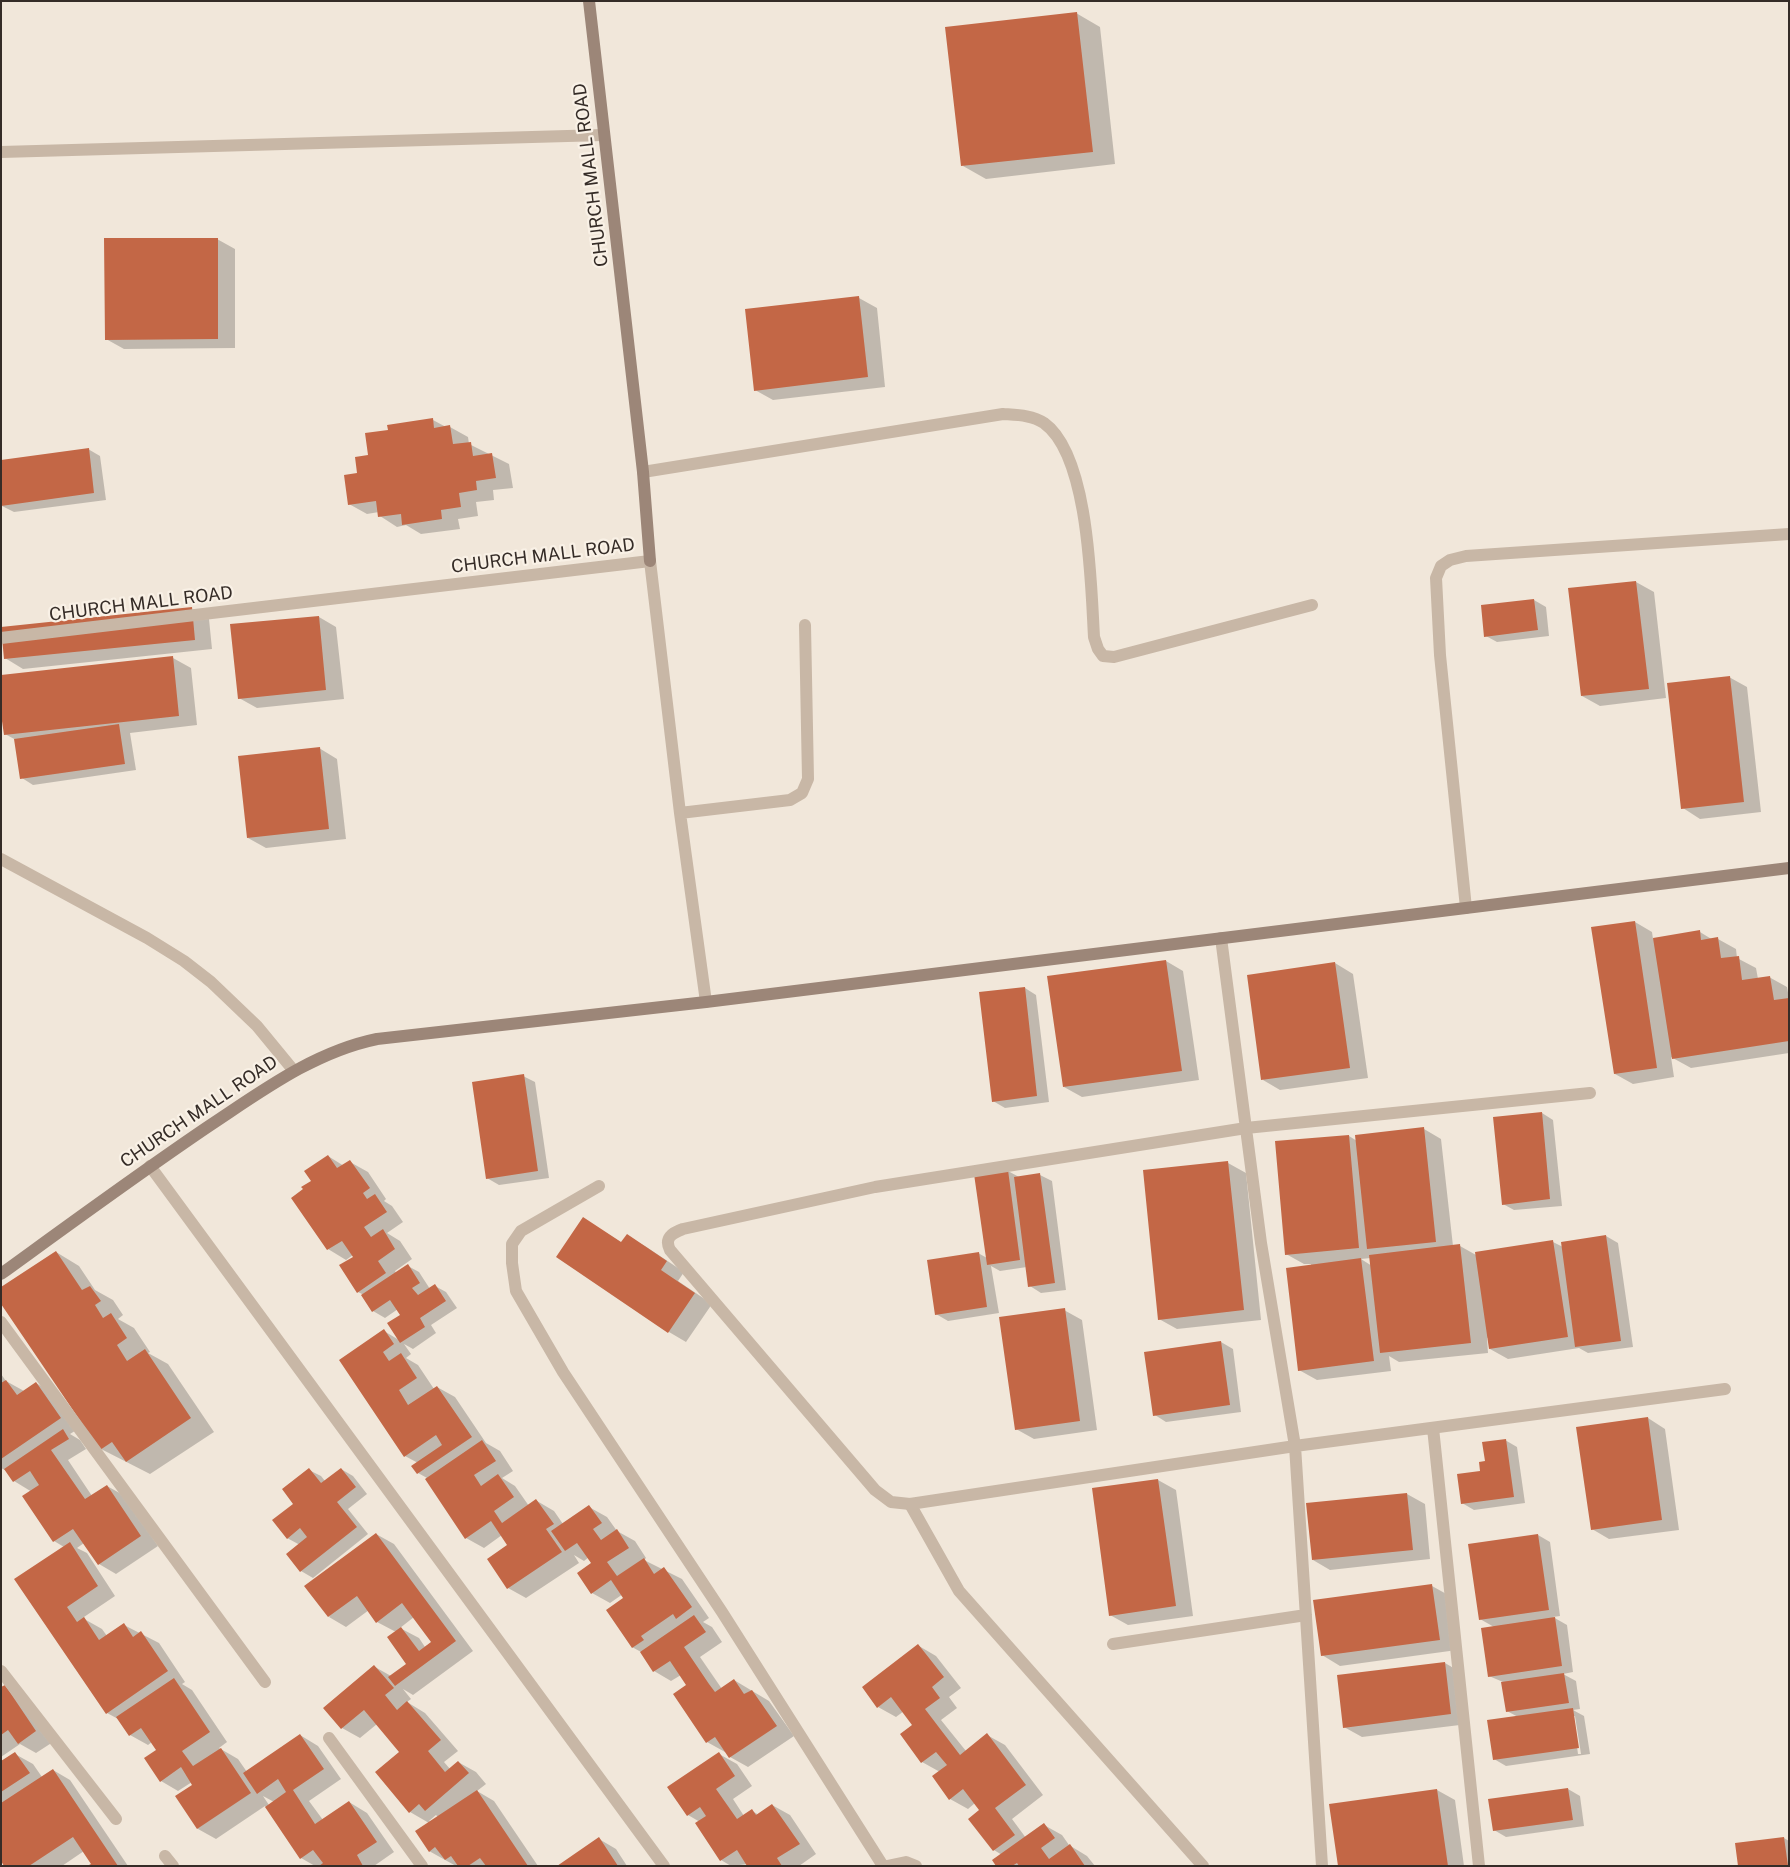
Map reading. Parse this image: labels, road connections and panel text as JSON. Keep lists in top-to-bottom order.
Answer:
{
  "streets": {
    "street": ["CHURCH MALL ROAD"]
  }
}
